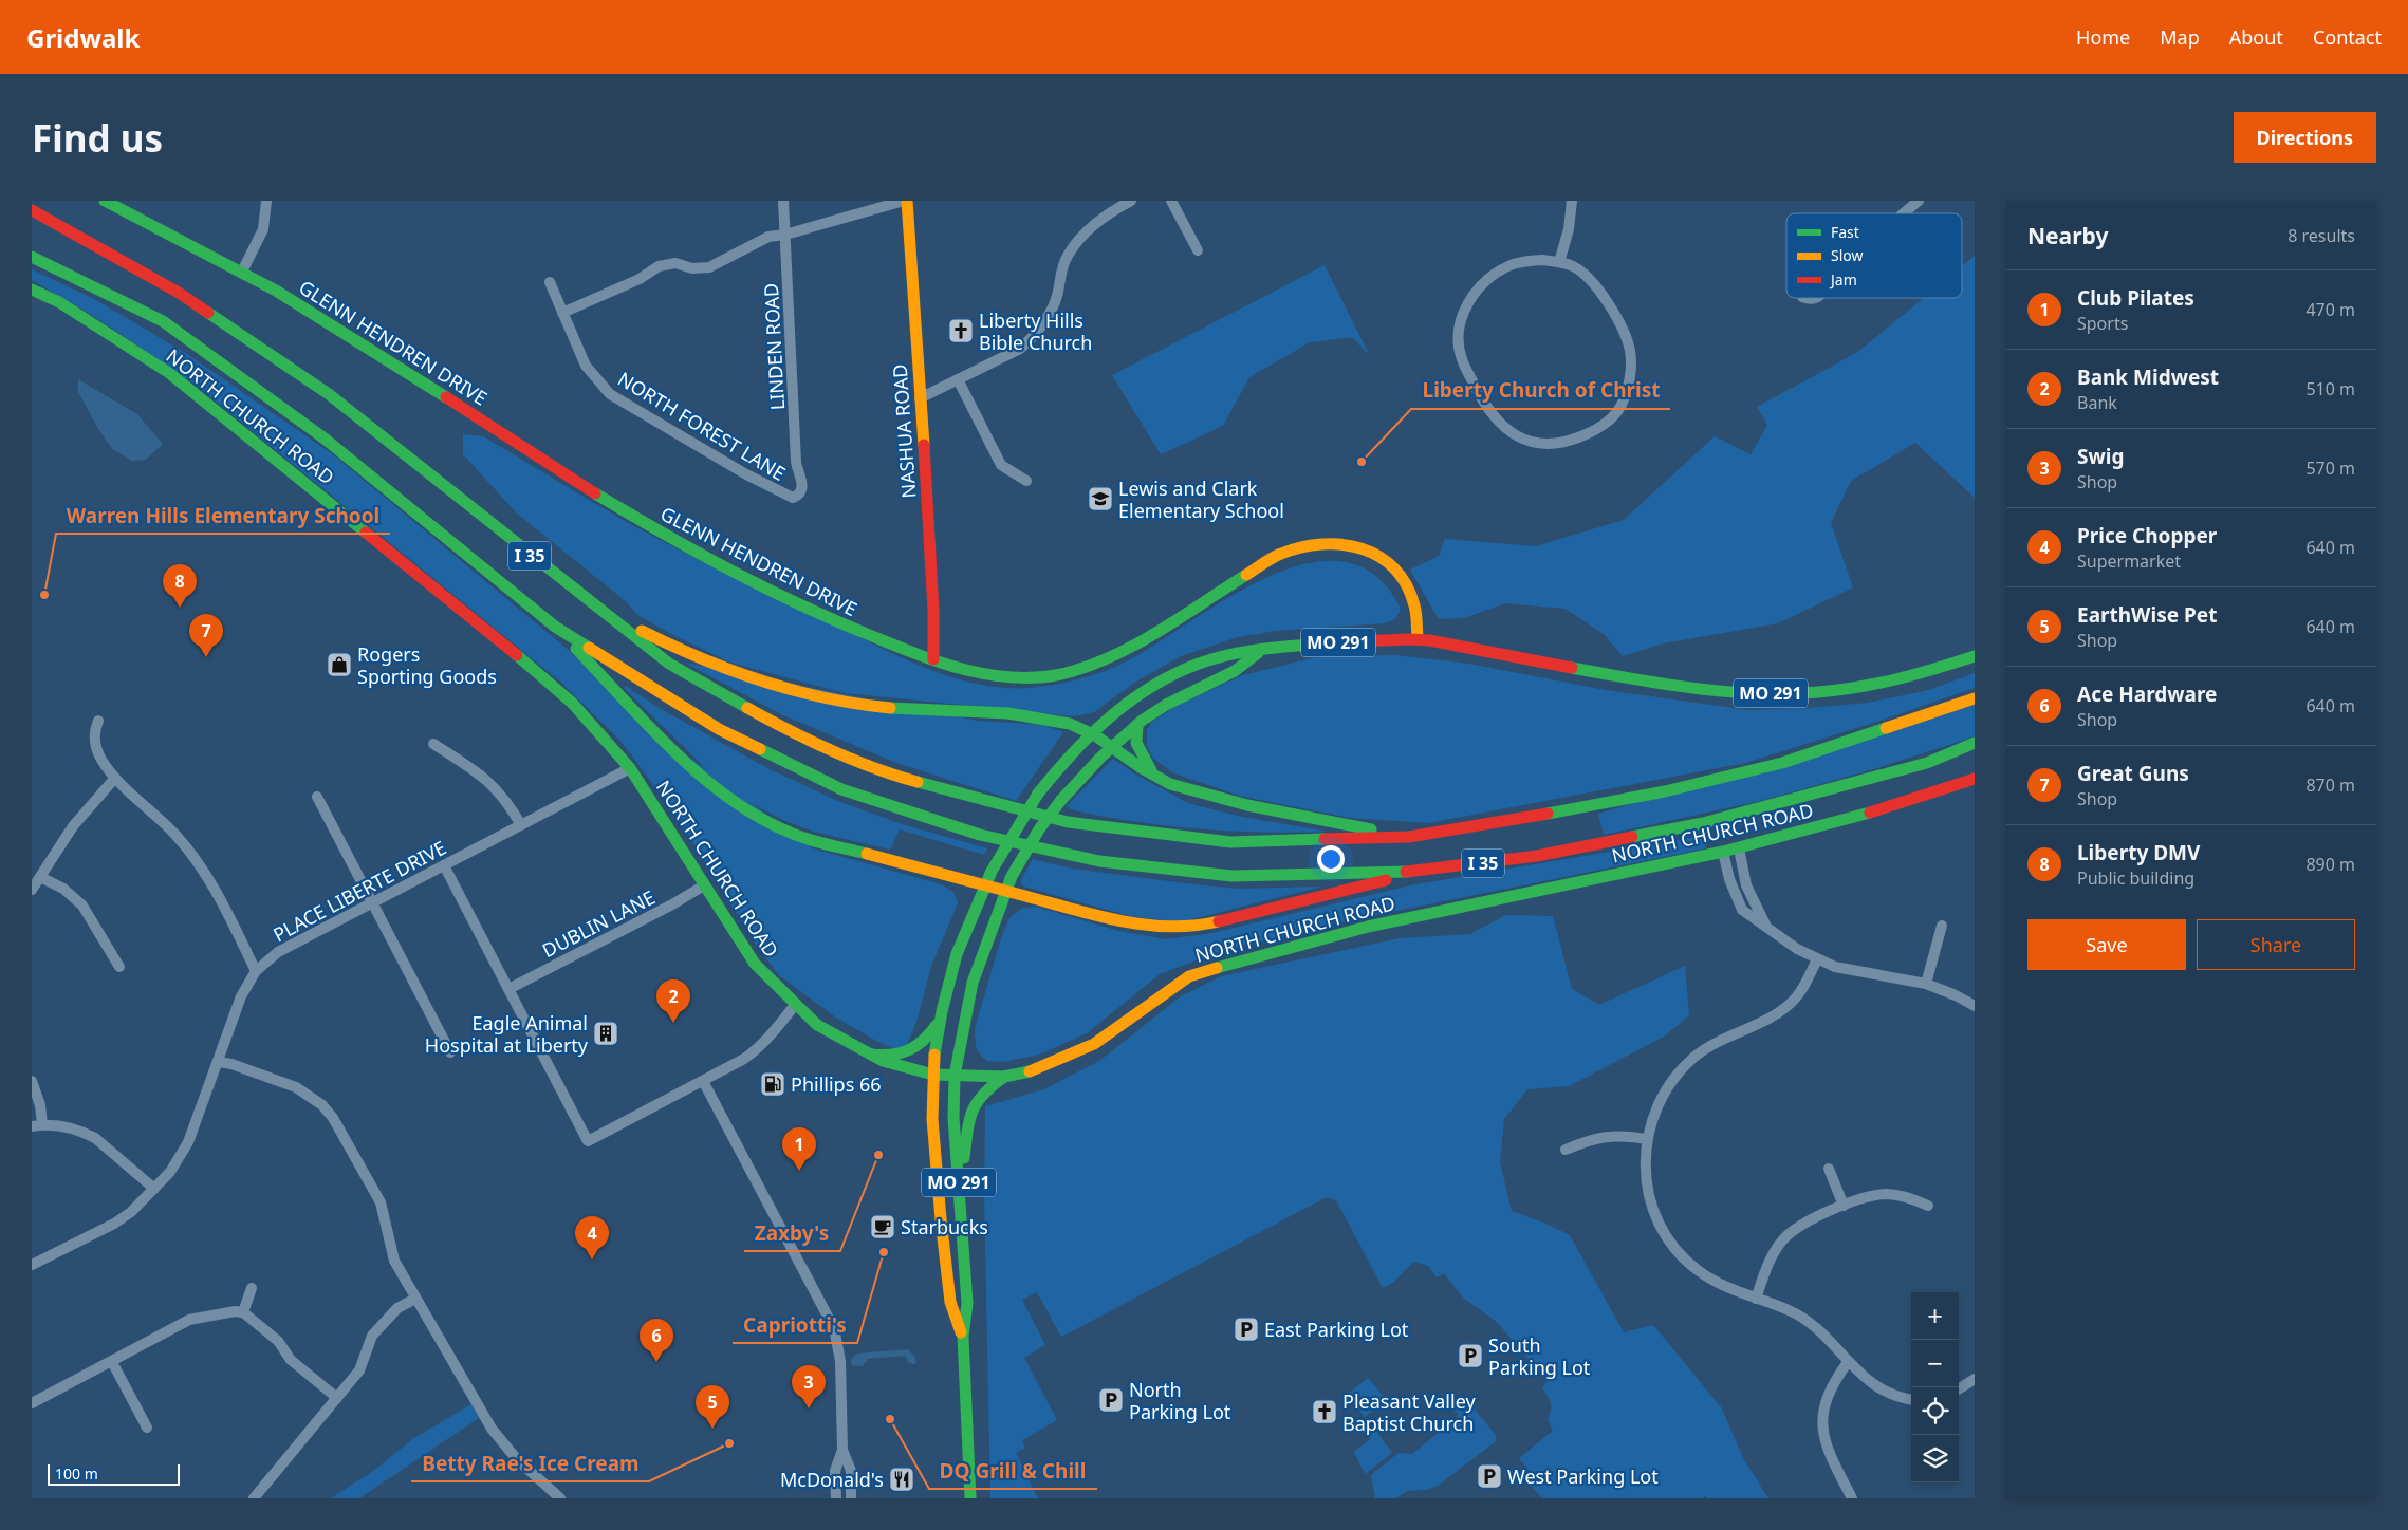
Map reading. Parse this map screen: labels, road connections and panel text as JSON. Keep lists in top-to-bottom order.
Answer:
{
  "streets": {
    "main road": [
      "GLENN HENDREN DRIVE",
      "NORTH CHURCH ROAD",
      "NASHUA ROAD",
      "I 35",
      "MO 291"
    ],
    "street": [
      "LINDEN ROAD",
      "NORTH FOREST LANE",
      "PLACE LIBERTE DRIVE",
      "DUBLIN LANE"
    ]
  },
  "crossings": [
    ["GLENN HENDREN DRIVE", "NASHUA ROAD"],
    ["GLENN HENDREN DRIVE", "MO 291"],
    ["LINDEN ROAD", "NORTH FOREST LANE"],
    ["NORTH CHURCH ROAD", "MO 291"],
    ["NORTH CHURCH ROAD", "PLACE LIBERTE DRIVE"],
    ["NORTH CHURCH ROAD", "DUBLIN LANE"]
  ],
  "places": {
    "church": ["Liberty Hills Bible Church", "Pleasant Valley Baptist Church"],
    "other": [
      "Liberty Church of Christ",
      "Warren Hills Elementary School",
      "Zaxby's",
      "Capriotti's",
      "DQ Grill & Chill",
      "Betty Rae's Ice Cream"
    ],
    "school or university": ["Lewis and Clark Elementary School"],
    "shop": ["Rogers Sporting Goods"],
    "building": ["Eagle Animal Hospital at Liberty"],
    "fuel station": ["Phillips 66"],
    "cafe": ["Starbucks"],
    "parking": [
      "East Parking Lot",
      "South Parking Lot",
      "North Parking Lot",
      "West Parking Lot"
    ],
    "restaurant": ["McDonald's"]
  },
  "legend": ["Fast", "Slow", "Jam"],
  "scale_bar": "100 m",
  "page": {
    "header": "Gridwalk",
    "nav": [
      "Home",
      "Map",
      "About",
      "Contact"
    ],
    "buttons": [
      "Directions",
      ["Save", "Share"]
    ],
    "title": "Find us",
    "heading": ["Nearby", "8 results"],
    "list": [
      {
        "mark": "1",
        "name": "Club Pilates",
        "note": "Sports",
        "value": "470 m"
      },
      {
        "mark": "2",
        "name": "Bank Midwest",
        "note": "Bank",
        "value": "510 m"
      },
      {
        "mark": "3",
        "name": "Swig",
        "note": "Shop",
        "value": "570 m"
      },
      {
        "mark": "4",
        "name": "Price Chopper",
        "note": "Supermarket",
        "value": "640 m"
      },
      {
        "mark": "5",
        "name": "EarthWise Pet",
        "note": "Shop",
        "value": "640 m"
      },
      {
        "mark": "6",
        "name": "Ace Hardware",
        "note": "Shop",
        "value": "640 m"
      },
      {
        "mark": "7",
        "name": "Great Guns",
        "note": "Shop",
        "value": "870 m"
      },
      {
        "mark": "8",
        "name": "Liberty DMV",
        "note": "Public building",
        "value": "890 m"
      }
    ],
    "pins": [
      "8",
      "7",
      "2",
      "1",
      "4",
      "6",
      "3",
      "5"
    ],
    "map_buttons": ["+", "−"],
    "scale": "100 m"
  }
}
